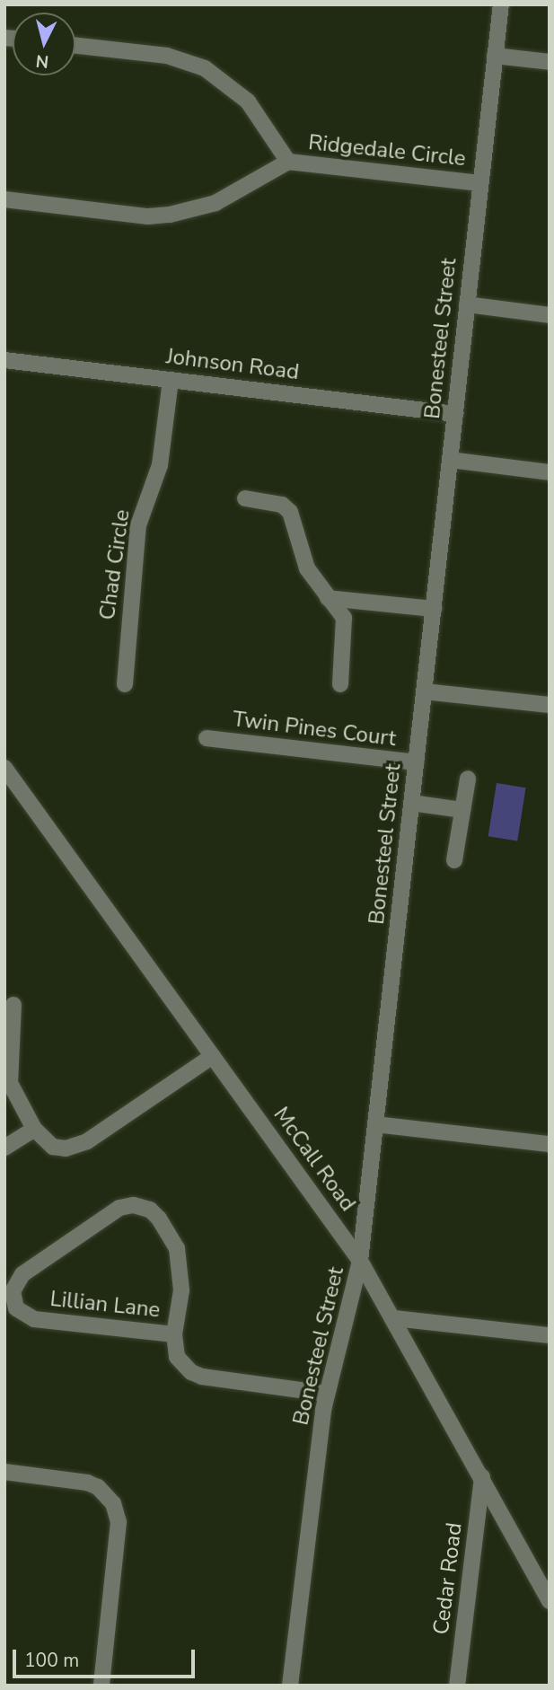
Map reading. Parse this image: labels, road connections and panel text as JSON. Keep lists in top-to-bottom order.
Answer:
{
  "streets": {
    "street": [
      "Ridgedale Circle",
      "Bonesteel Street",
      "Johnson Road",
      "Chad Circle",
      "Twin Pines Court",
      "McCall Road",
      "Lillian Lane",
      "Cedar Road"
    ]
  },
  "crossings": [
    ["Ridgedale Circle", "Bonesteel Street"],
    ["Bonesteel Street", "Johnson Road"],
    ["Bonesteel Street", "Twin Pines Court"],
    ["Bonesteel Street", "McCall Road"],
    ["Bonesteel Street", "Lillian Lane"],
    ["Johnson Road", "Chad Circle"],
    ["McCall Road", "Cedar Road"]
  ],
  "scale_bar": "100 m",
  "north": "bottom"
}
